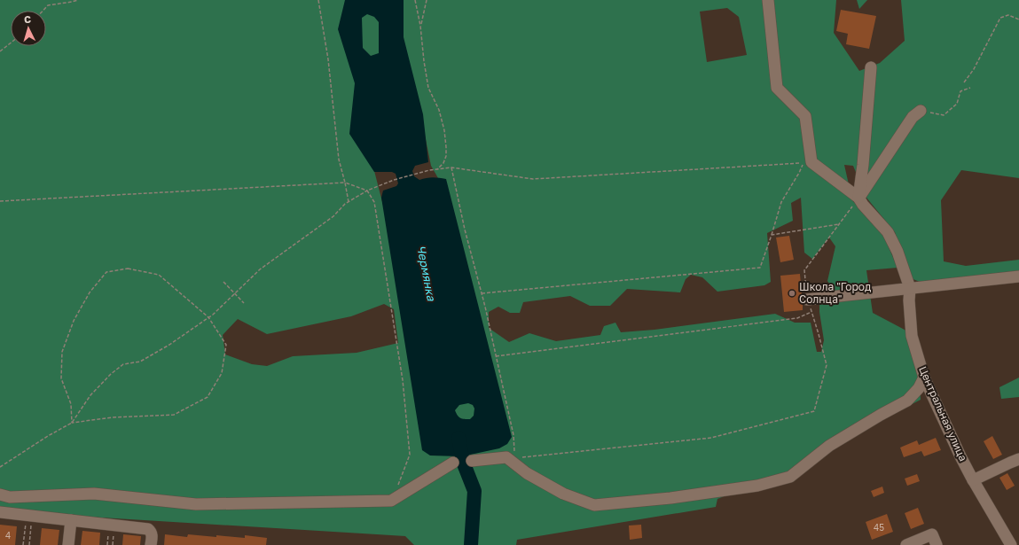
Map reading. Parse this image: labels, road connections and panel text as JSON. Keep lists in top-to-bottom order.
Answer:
{
  "streets": {
    "street": ["Центральная улица"]
  },
  "water": ["Чермянка"],
  "places": ["Школа \"Город Cолнца\""],
  "house_numbers": ["45", "4"],
  "north": "top"
}
